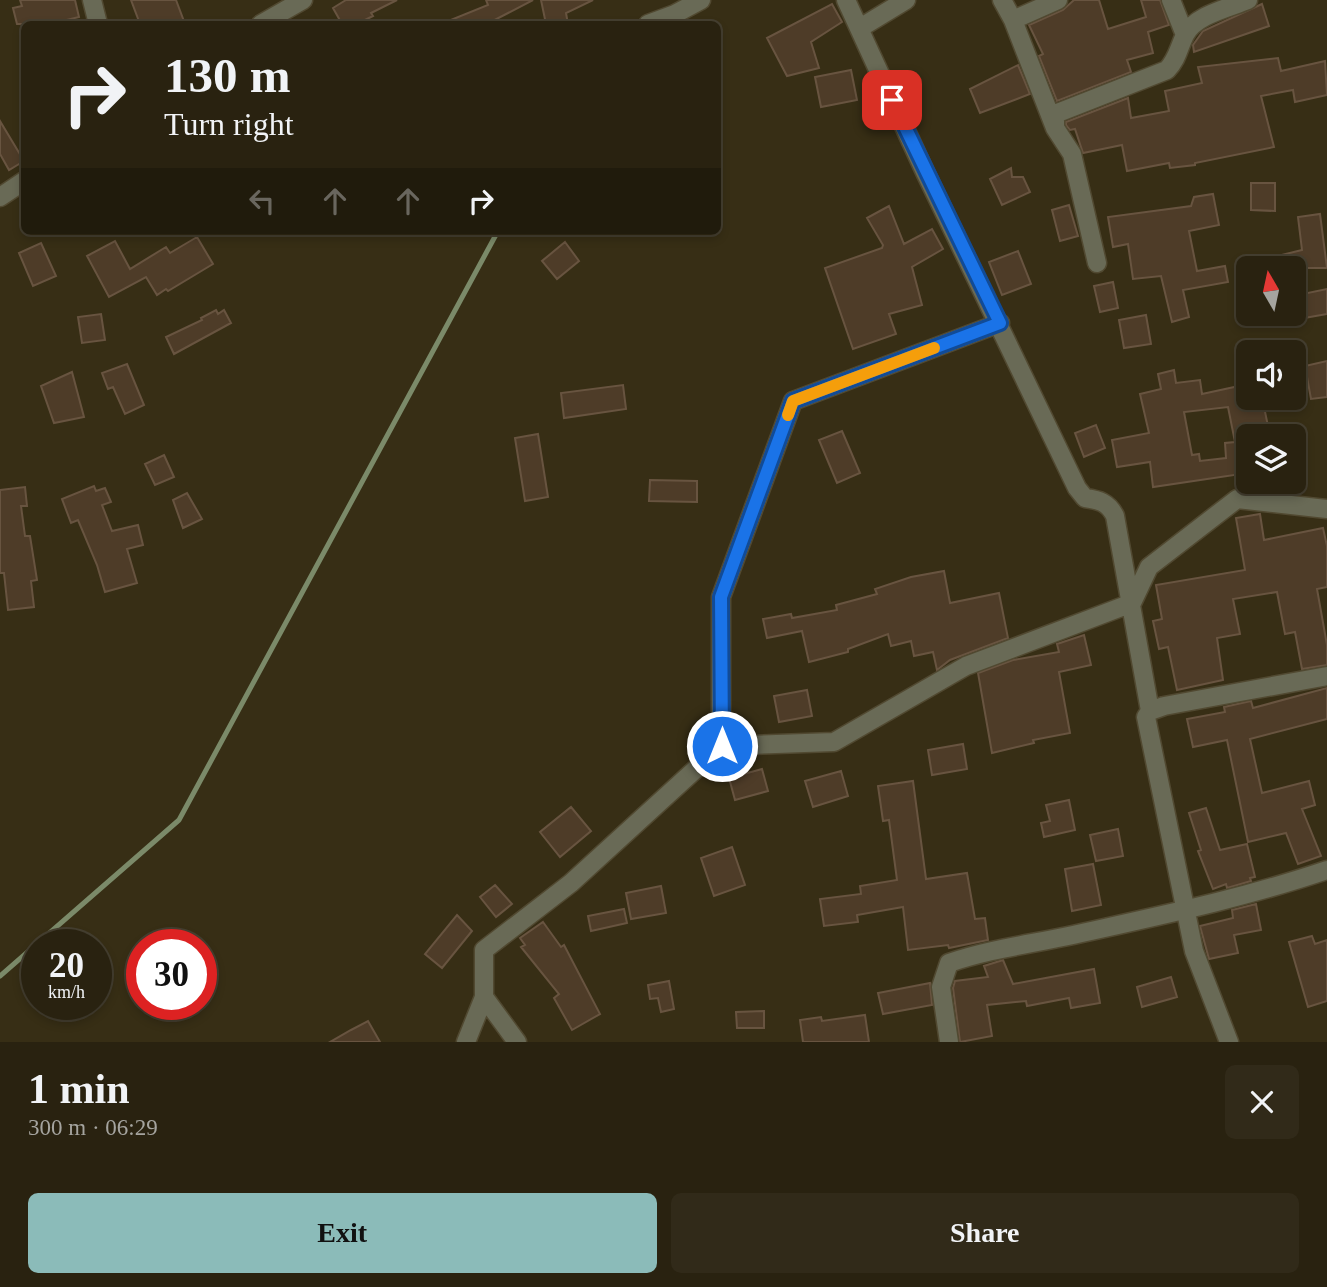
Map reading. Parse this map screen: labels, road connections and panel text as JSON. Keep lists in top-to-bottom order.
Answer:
{
  "north": "top",
  "page": {
    "turn": ["130 m", "Turn right"],
    "speed": "20 km/h",
    "limit": "30",
    "heading": ["1 min", "300 m · 06:29"],
    "buttons": ["Exit", "Share"]
  }
}
